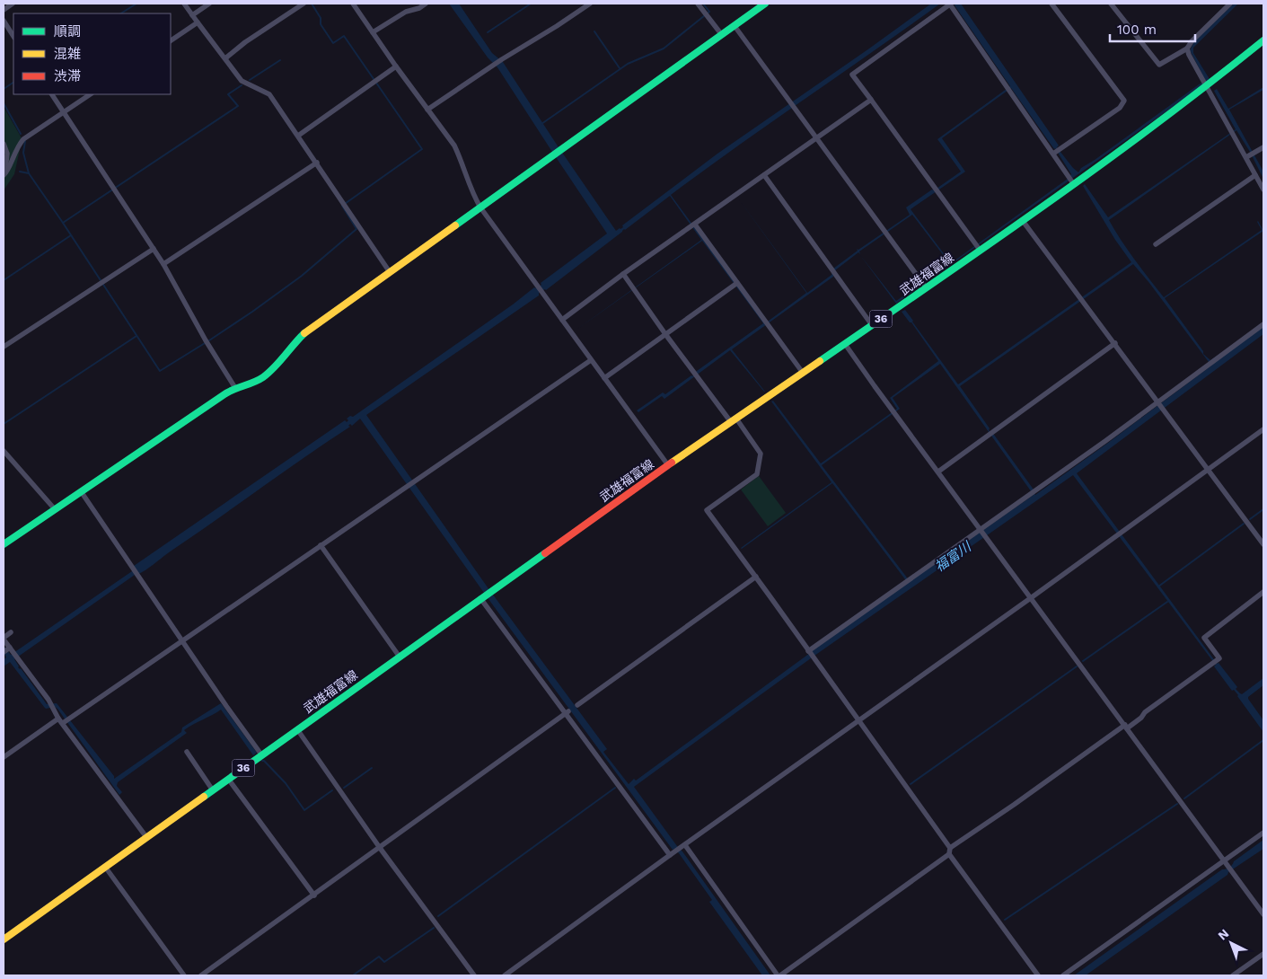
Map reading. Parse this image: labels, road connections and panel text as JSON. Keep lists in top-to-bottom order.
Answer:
{
  "streets": {
    "main road": ["武雄福富線", "36"]
  },
  "water": ["福富川"],
  "legend": ["順調", "混雑", "渋滞"],
  "scale_bar": "100 m",
  "north": "top left"
}
